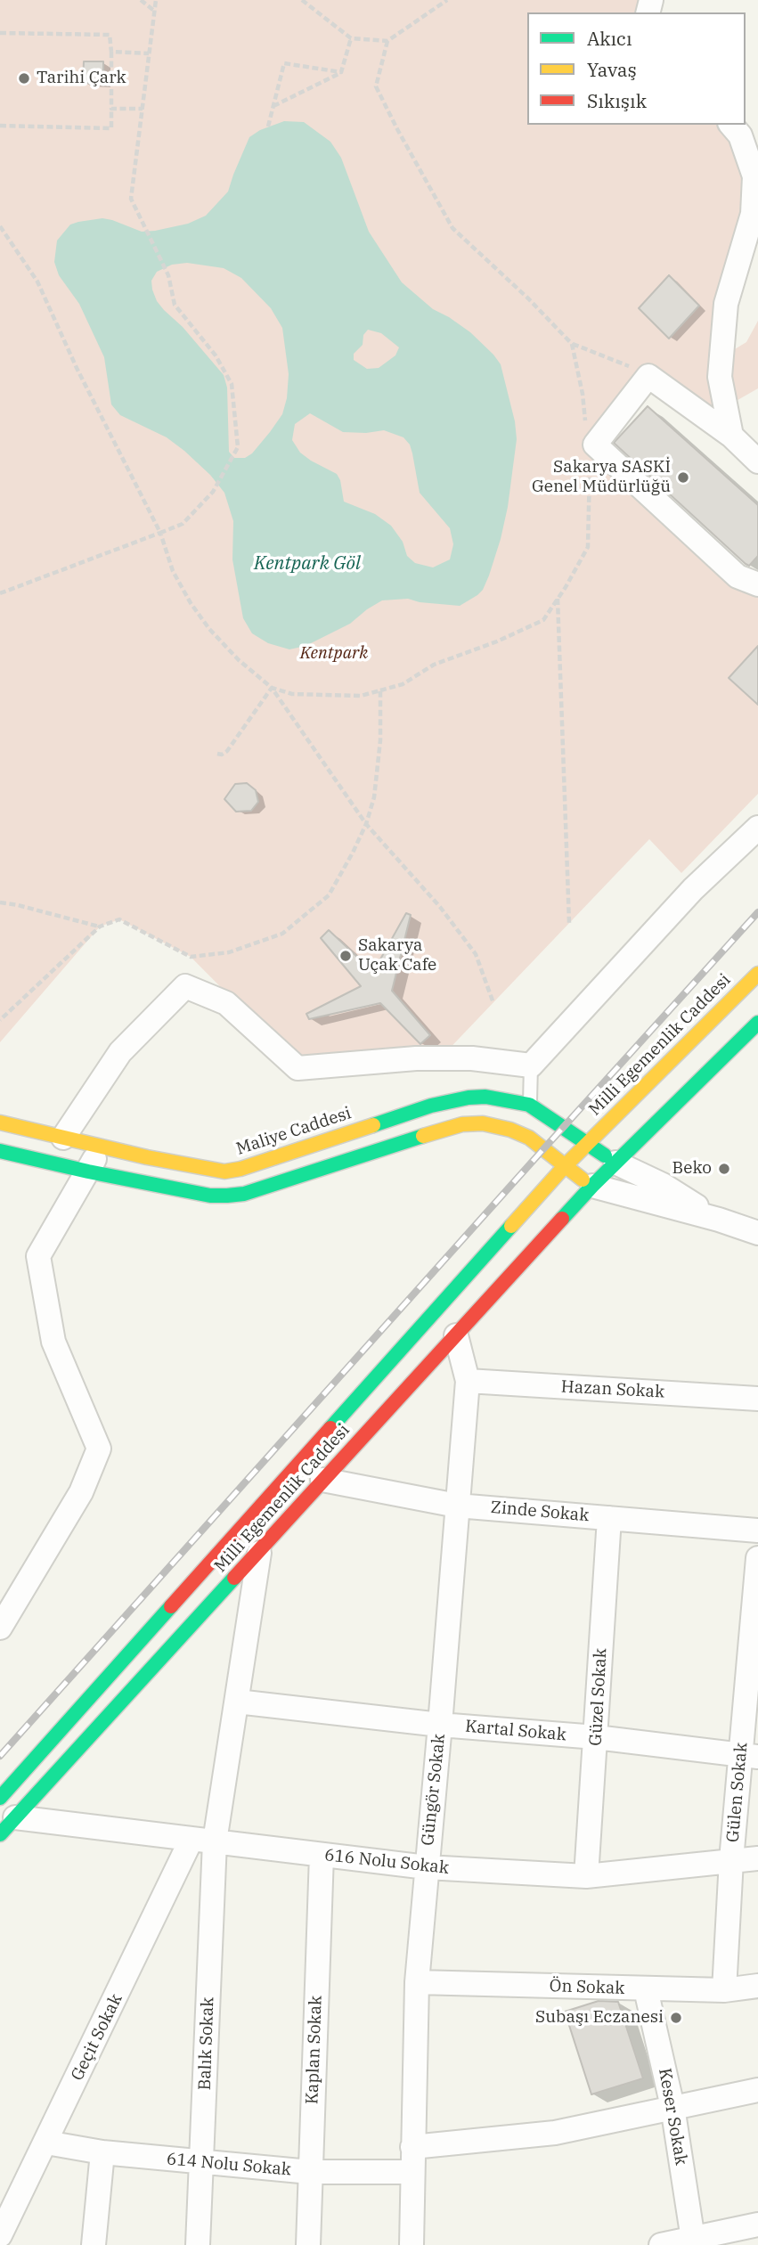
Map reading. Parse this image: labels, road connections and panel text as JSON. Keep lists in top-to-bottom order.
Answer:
{
  "streets": {
    "main road": ["Milli Egemenlik Caddesi", "Maliye Caddesi"],
    "street": [
      "Hazan Sokak",
      "Zinde Sokak",
      "Güzel Sokak",
      "Kartal Sokak",
      "Güngör Sokak",
      "Gülen Sokak",
      "616 Nolu Sokak",
      "Ön Sokak",
      "Geçit Sokak",
      "Balık Sokak",
      "Kaplan Sokak",
      "Keser Sokak",
      "614 Nolu Sokak"
    ]
  },
  "crossings": [
    ["Milli Egemenlik Caddesi", "Maliye Caddesi"],
    ["Milli Egemenlik Caddesi", "Zinde Sokak"],
    ["Milli Egemenlik Caddesi", "Güngör Sokak"],
    ["Milli Egemenlik Caddesi", "616 Nolu Sokak"],
    ["Hazan Sokak", "Güngör Sokak"],
    ["Zinde Sokak", "Güzel Sokak"],
    ["Zinde Sokak", "Güngör Sokak"],
    ["Güzel Sokak", "Kartal Sokak"],
    ["Güzel Sokak", "616 Nolu Sokak"],
    ["Kartal Sokak", "Güngör Sokak"],
    ["Kartal Sokak", "Gülen Sokak"],
    ["Güngör Sokak", "616 Nolu Sokak"],
    ["Güngör Sokak", "Ön Sokak"],
    ["Güngör Sokak", "614 Nolu Sokak"],
    ["Gülen Sokak", "616 Nolu Sokak"],
    ["Gülen Sokak", "Ön Sokak"],
    ["616 Nolu Sokak", "Geçit Sokak"],
    ["616 Nolu Sokak", "Balık Sokak"],
    ["616 Nolu Sokak", "Kaplan Sokak"],
    ["Ön Sokak", "Keser Sokak"],
    ["Geçit Sokak", "614 Nolu Sokak"],
    ["Balık Sokak", "614 Nolu Sokak"],
    ["Kaplan Sokak", "614 Nolu Sokak"]
  ],
  "water": ["Kentpark Göl"],
  "parks": ["Kentpark"],
  "places": [
    "Tarihi Çark",
    "Sakarya SASKİ Genel Müdürlüğü",
    "Sakarya Uçak Cafe",
    "Beko",
    "Subaşı Eczanesi"
  ],
  "legend": ["Akıcı", "Yavaş", "Sıkışık"]
}
